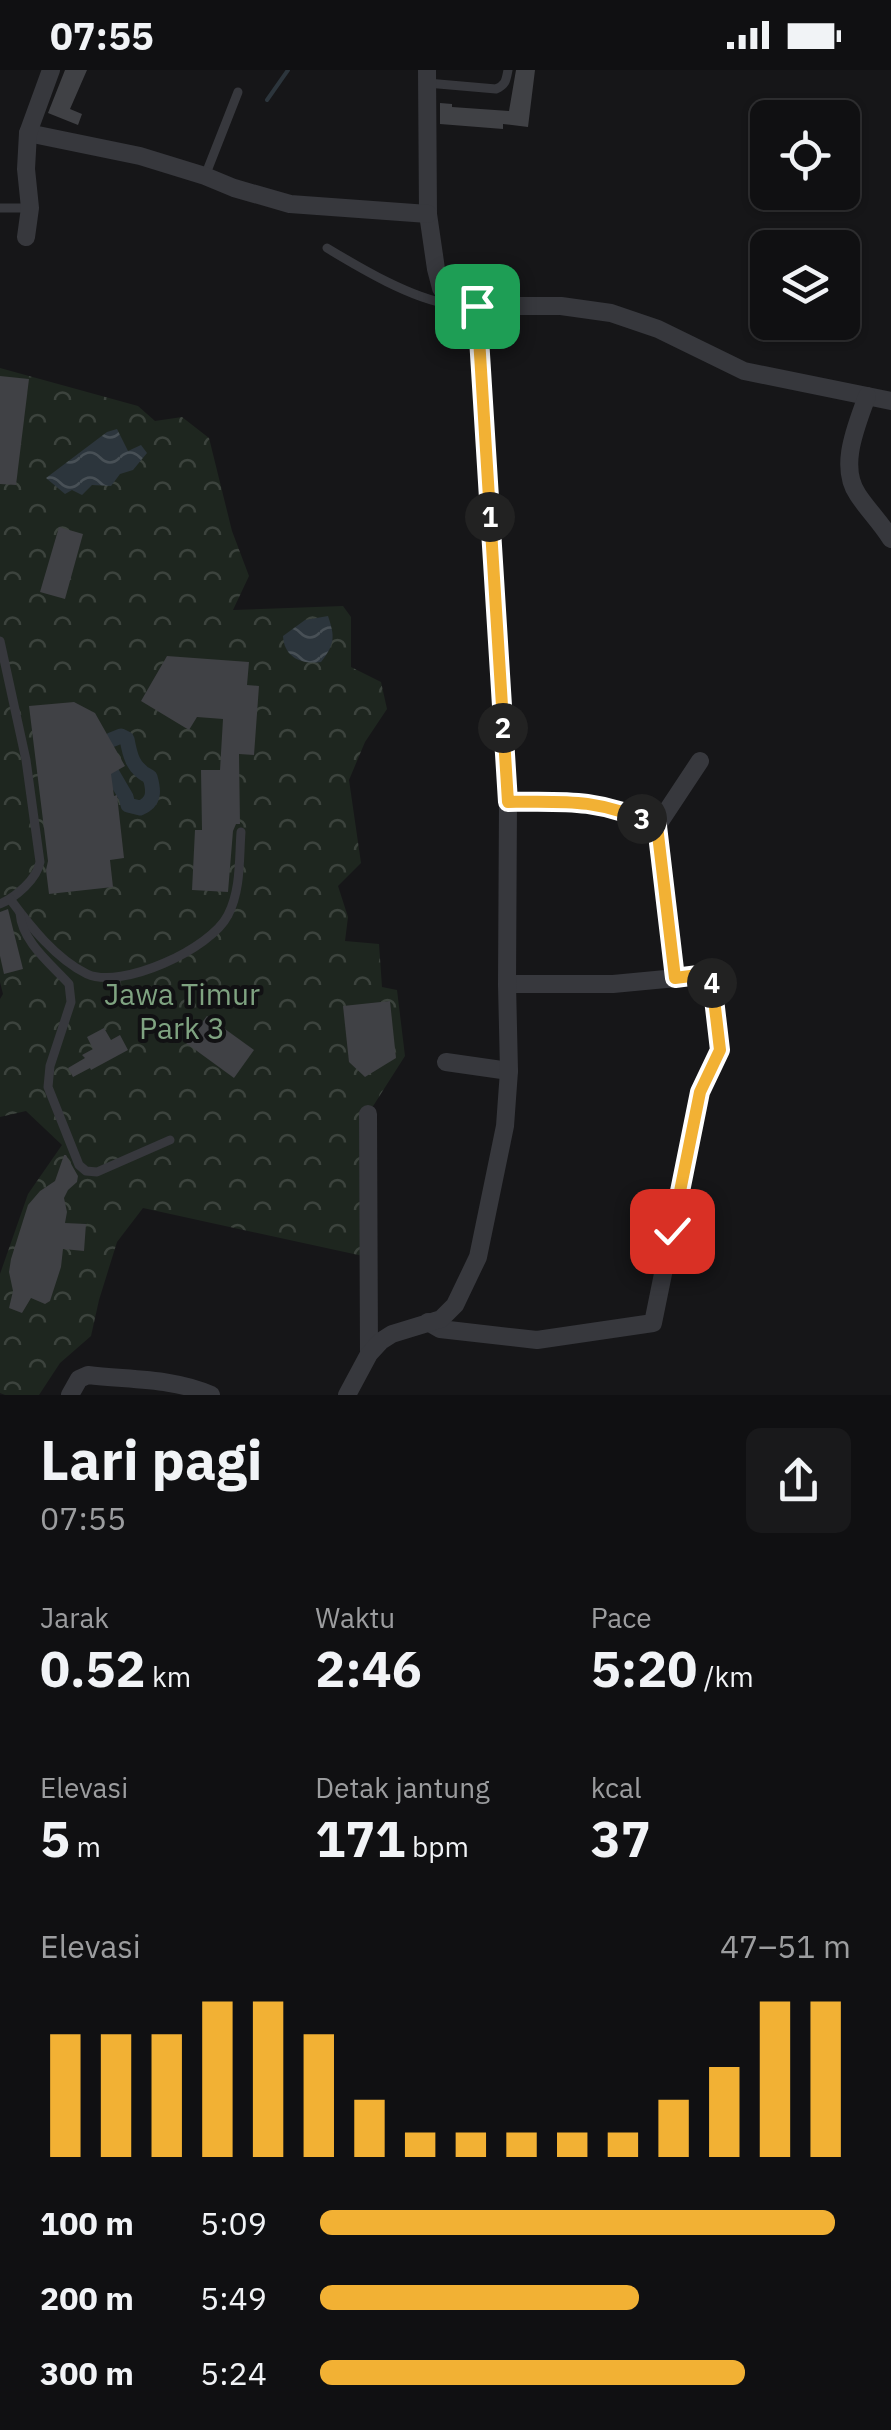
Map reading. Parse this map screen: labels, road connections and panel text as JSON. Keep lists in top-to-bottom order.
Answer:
{
  "parks": ["Jawa Timur Park 3"],
  "page": {
    "status": "07:55",
    "pins": [
      "1",
      "2",
      "3",
      "4"
    ],
    "heading": ["Lari pagi", "07:55"],
    "stats": [
      ["Jarak", "0.52 km"],
      ["Waktu", "2:46"],
      ["Pace", "5:20 /km"],
      ["Elevasi", "5 m"],
      ["Detak jantung", "171 bpm"],
      ["kcal", "37"]
    ],
    "chart": ["Elevasi", "47–51 m"],
    "list": [
      {
        "name": "100 m",
        "note": "5:09"
      },
      {
        "name": "200 m",
        "note": "5:49"
      },
      {
        "name": "300 m",
        "note": "5:24"
      }
    ]
  }
}
